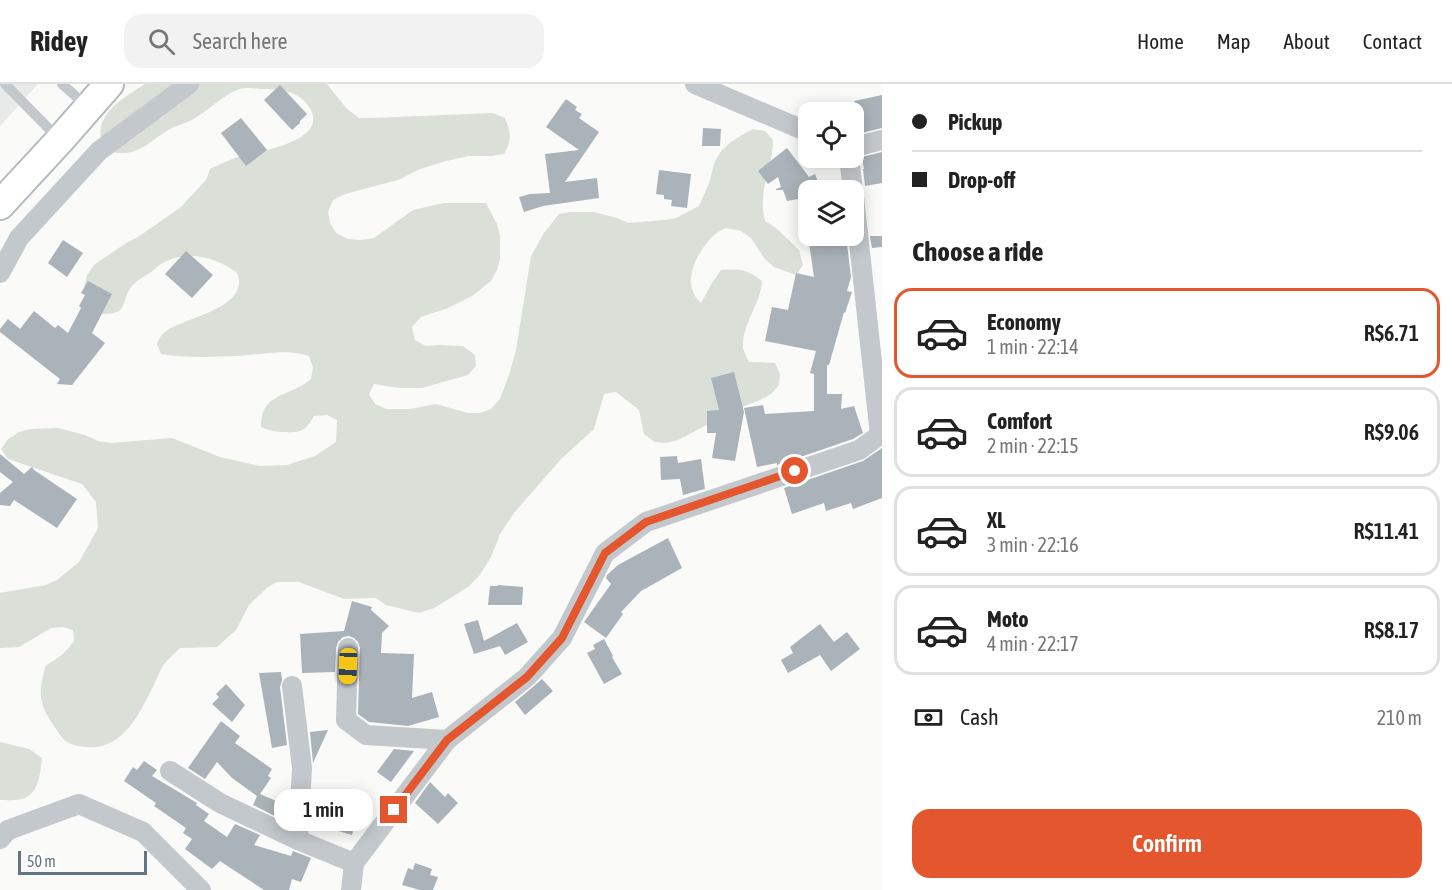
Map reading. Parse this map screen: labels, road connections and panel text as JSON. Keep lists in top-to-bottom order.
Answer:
{
  "scale_bar": "50 m",
  "page": {
    "header": "Ridey",
    "search": "Search here",
    "nav": [
      "Home",
      "Map",
      "About",
      "Contact"
    ],
    "banner": ["Pickup", "Drop-off"],
    "heading": "Choose a ride",
    "list": [
      {
        "name": "Economy",
        "note": "1 min · 22:14",
        "value": "R$6.71"
      },
      {
        "name": "Comfort",
        "note": "2 min · 22:15",
        "value": "R$9.06"
      },
      {
        "name": "XL",
        "note": "3 min · 22:16",
        "value": "R$11.41"
      },
      {
        "name": "Moto",
        "note": "4 min · 22:17",
        "value": "R$8.17"
      }
    ],
    "pay": ["Cash", "210 m"],
    "bubble": "1 min",
    "buttons": "Confirm",
    "scale": "50 m"
  }
}
